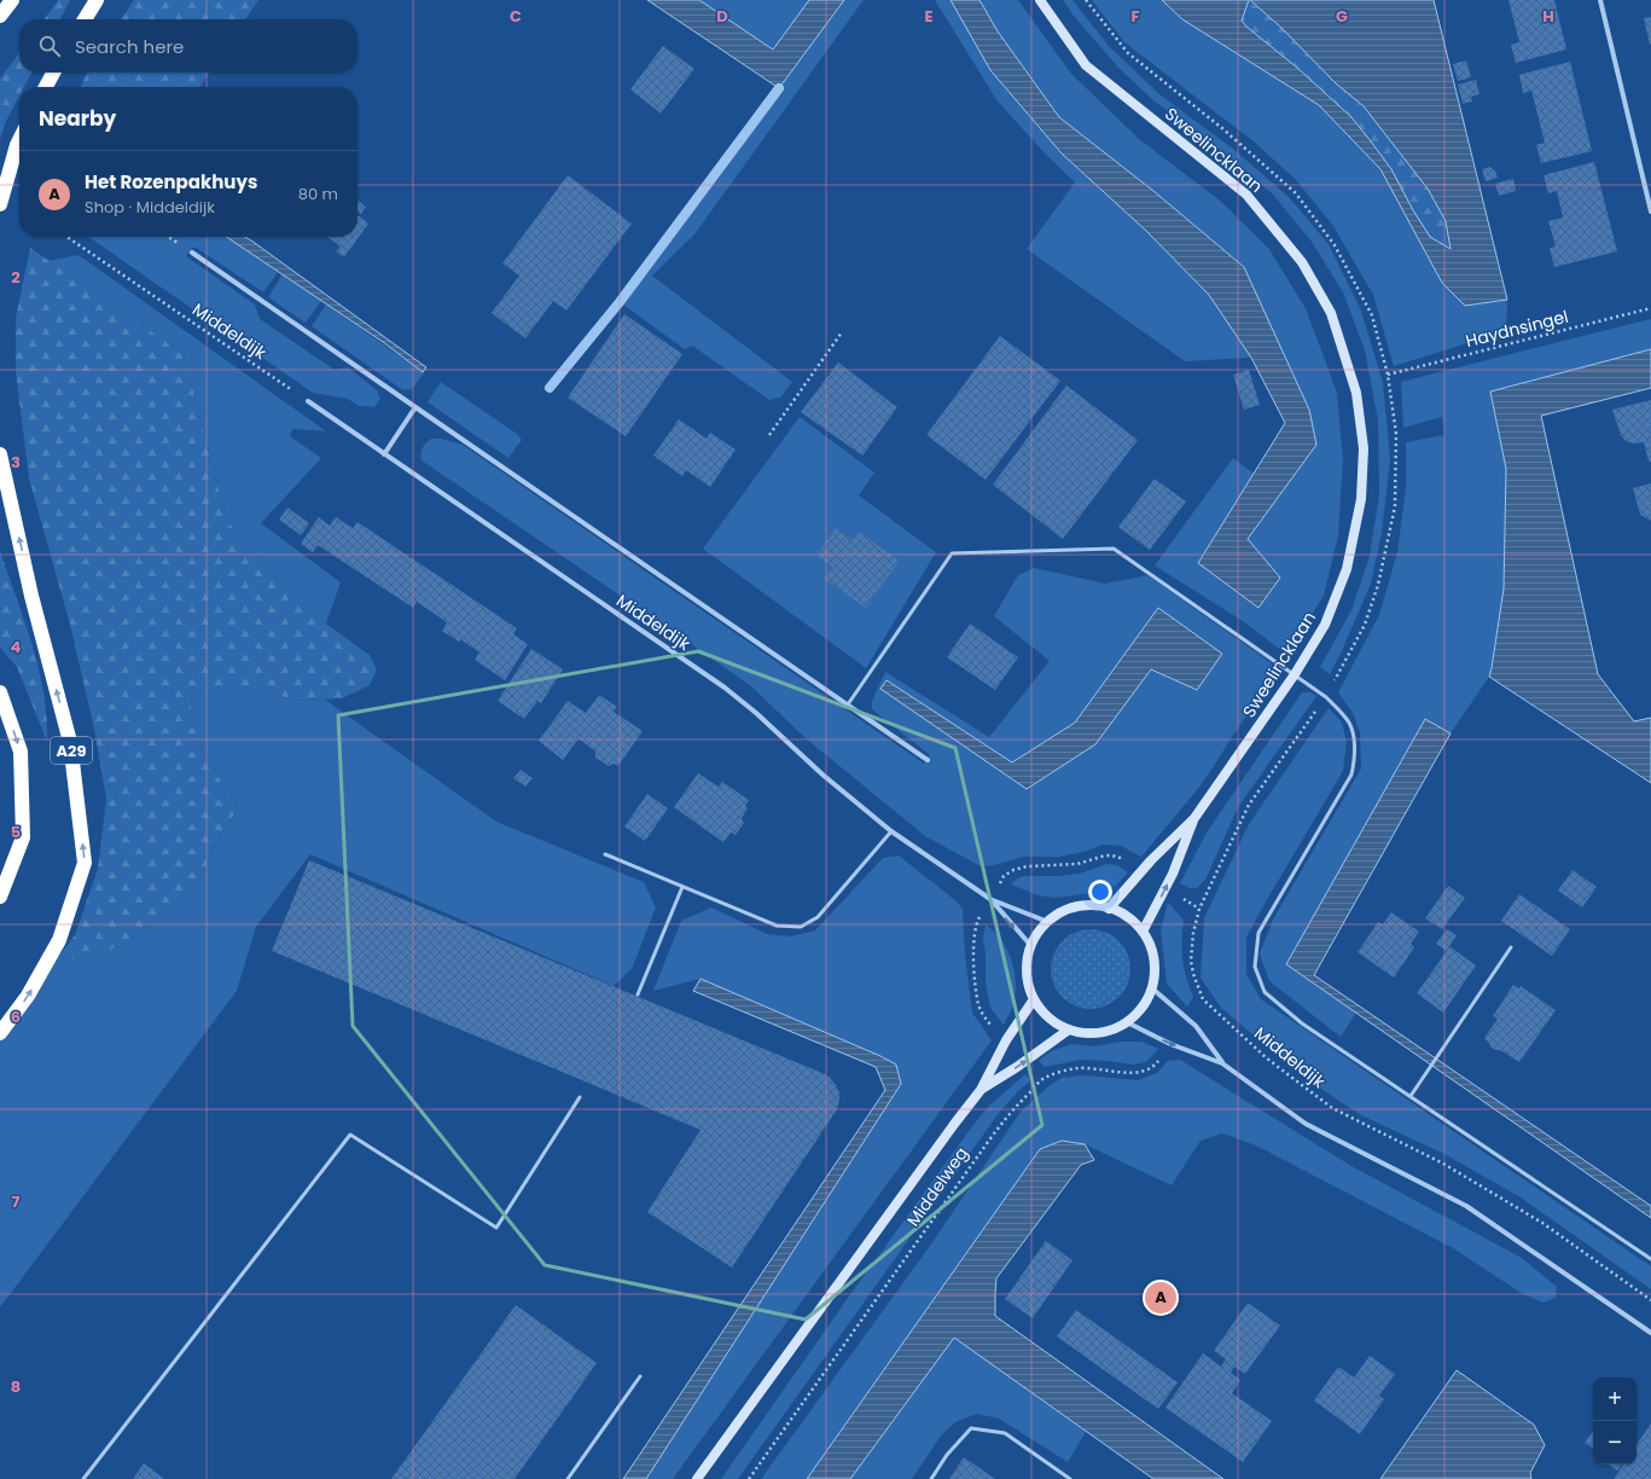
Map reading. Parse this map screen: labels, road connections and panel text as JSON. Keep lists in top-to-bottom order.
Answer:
{
  "streets": {
    "highway": ["A29"],
    "main road": ["Sweelincklaan", "Middelweg"],
    "street": ["Middeldijk"],
    "path": ["Haydnsingel"]
  },
  "crossings": [
    ["Sweelincklaan", "Middeldijk"],
    ["Sweelincklaan", "Middelweg"],
    ["Middeldijk", "Middelweg"]
  ],
  "page": {
    "search": "Search here",
    "heading": "Nearby",
    "list": [
      {
        "mark": "A",
        "name": "Het Rozenpakhuys",
        "note": "Shop · Middeldijk",
        "value": "80 m"
      }
    ],
    "pins": "A",
    "map_buttons": ["+", "−"]
  },
  "grid": {
    "columns": [
      "C",
      "D",
      "E",
      "F",
      "G",
      "H"
    ],
    "rows": [
      "2",
      "3",
      "4",
      "5",
      "6",
      "7",
      "8"
    ]
  }
}
